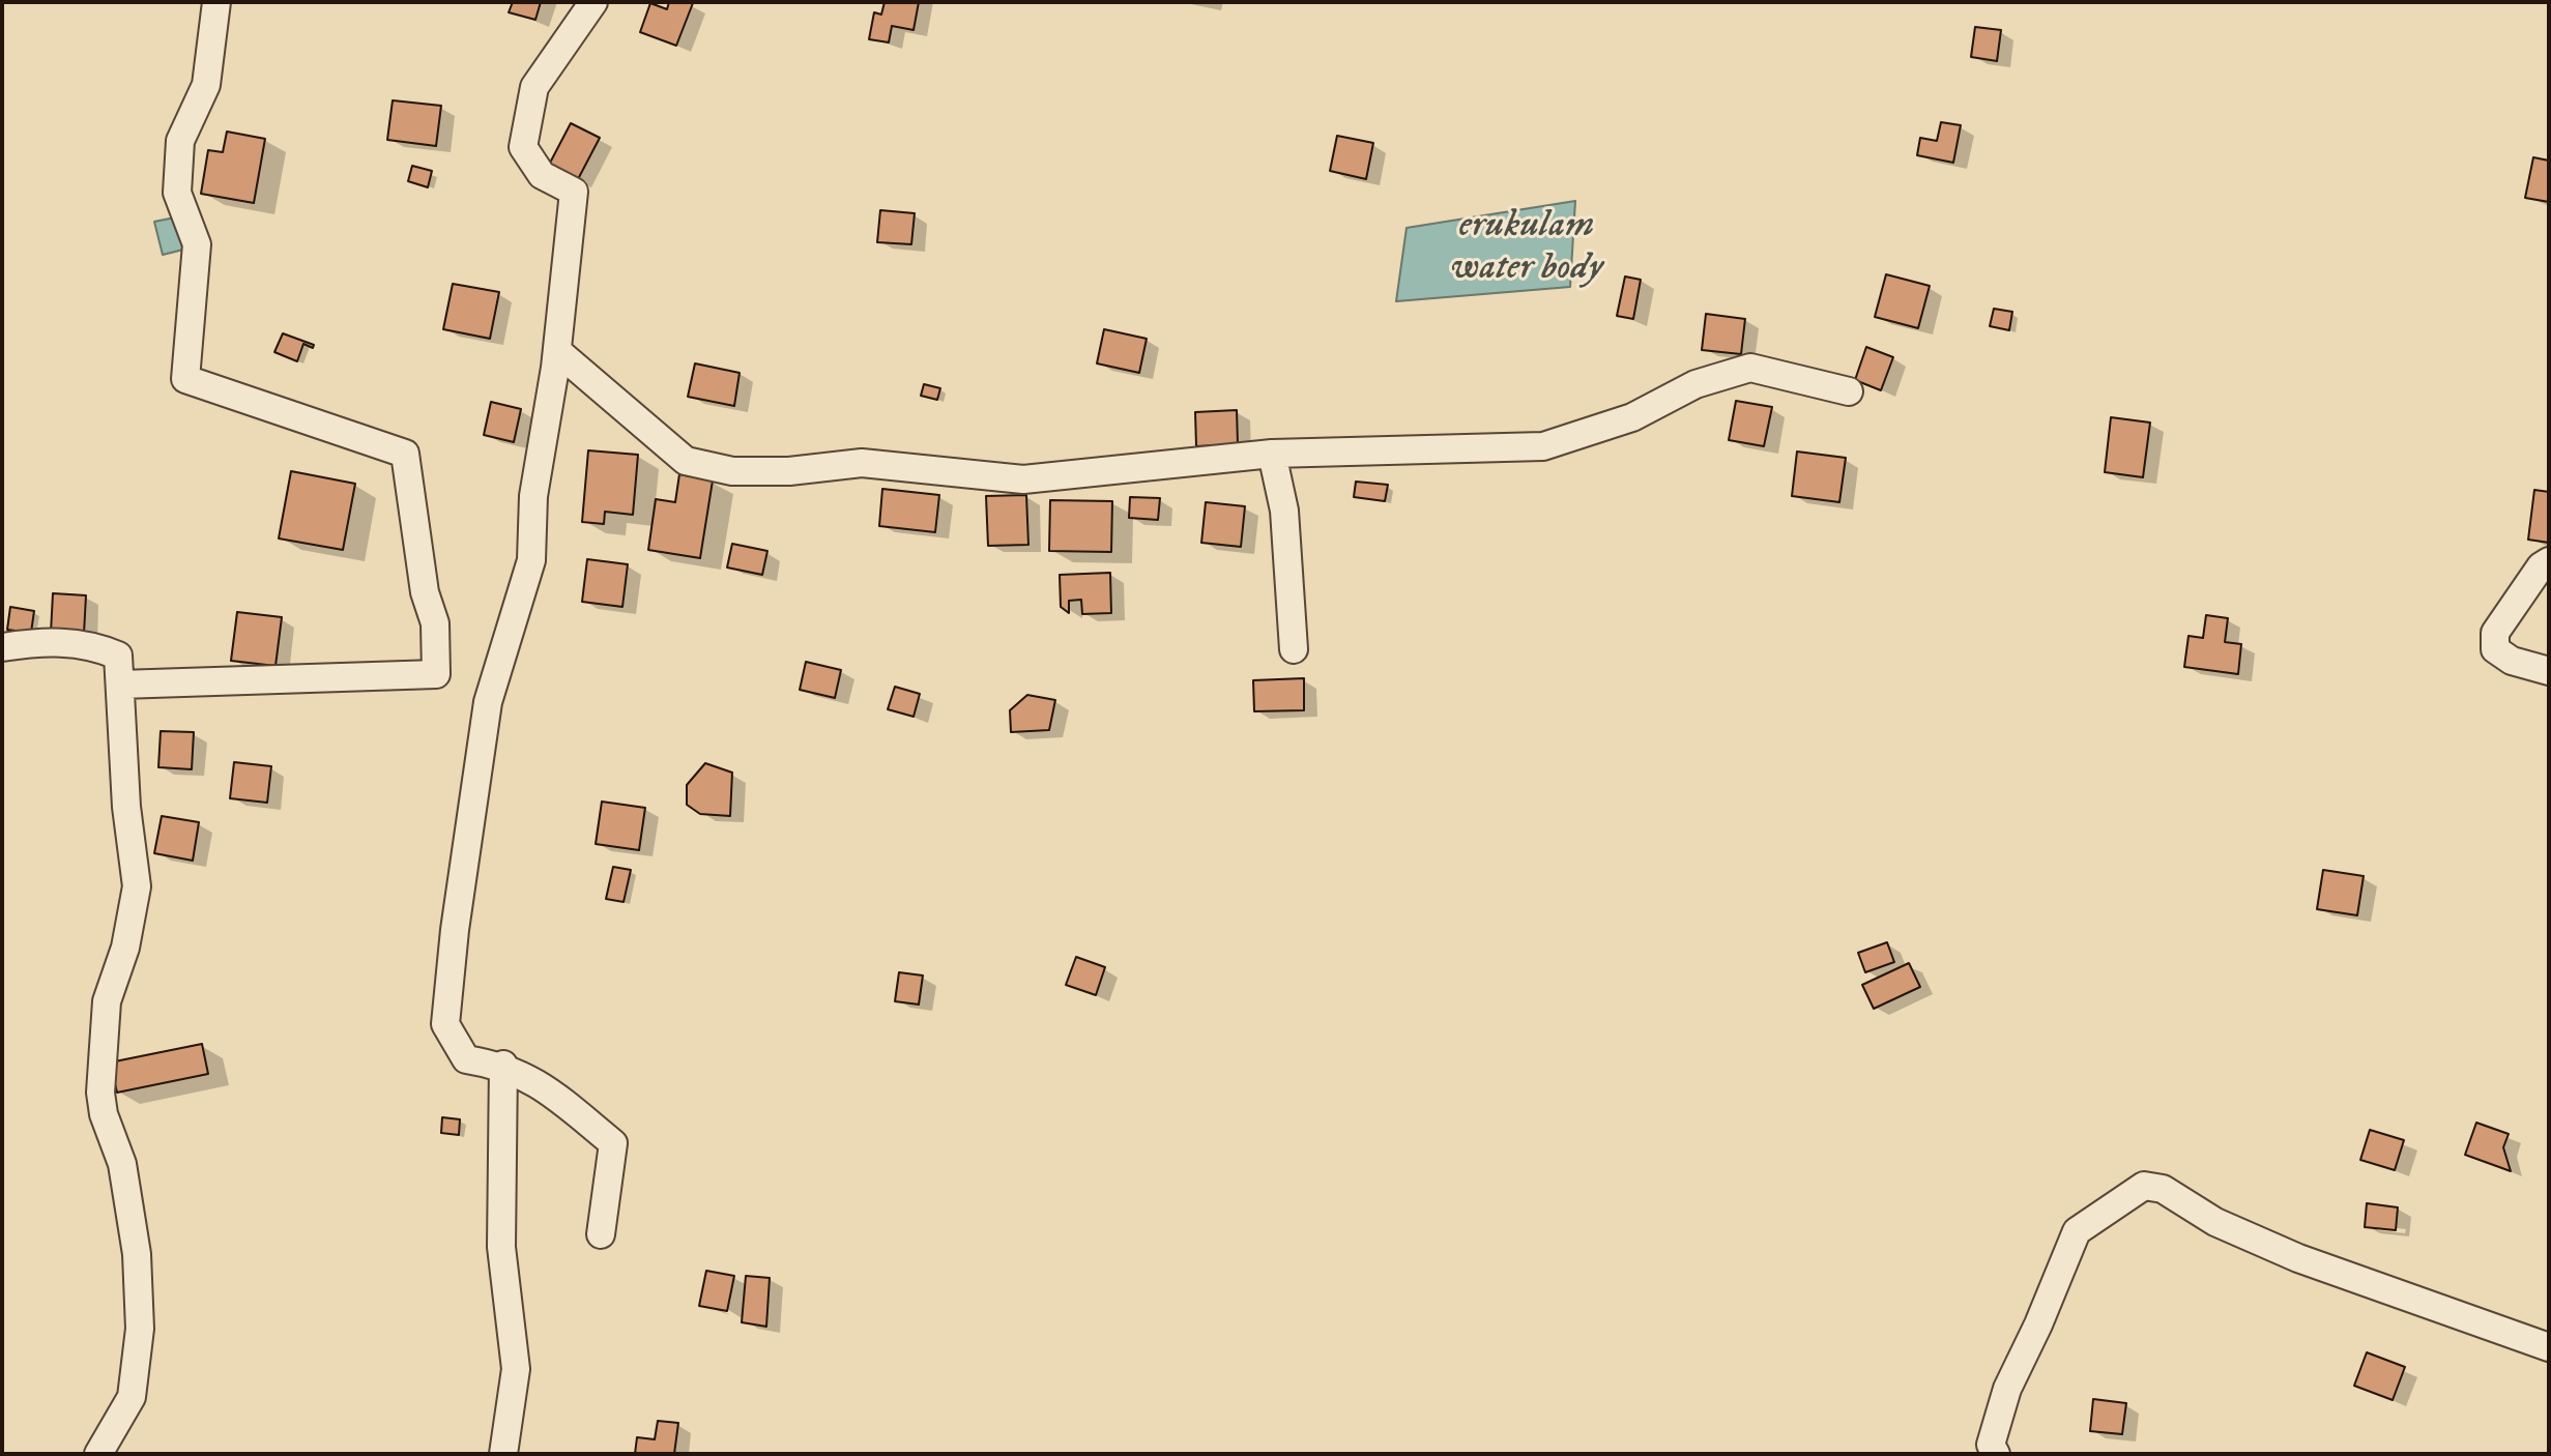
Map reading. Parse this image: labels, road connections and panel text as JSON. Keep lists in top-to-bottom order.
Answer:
{
  "water": ["erukulam water body"]
}
